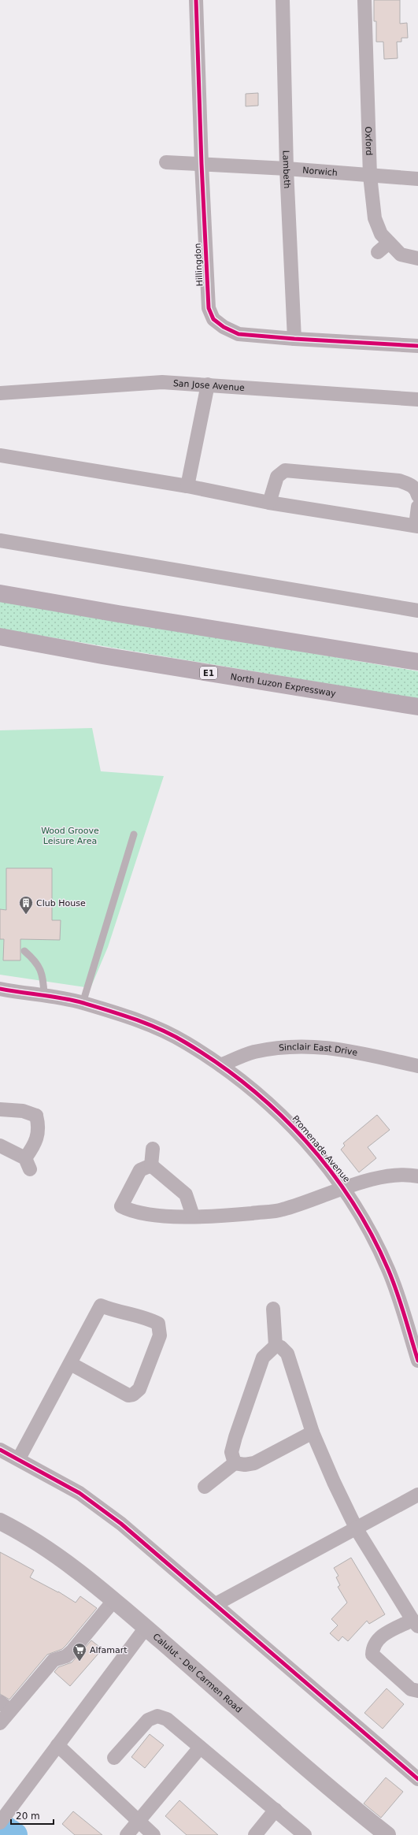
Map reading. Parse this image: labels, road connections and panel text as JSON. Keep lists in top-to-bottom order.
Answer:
{
  "streets": {
    "highway": ["E1", "North Luzon Expressway"],
    "main road": ["Calulut - Del Carmen Road"],
    "street": [
      "Oxford",
      "Lambeth",
      "Norwich",
      "Hillingdon",
      "San Jose Avenue",
      "Sinclair East Drive",
      "Promenade Avenue"
    ]
  },
  "crossings": [
    ["Oxford", "Norwich"],
    ["Lambeth", "Norwich"],
    ["Lambeth", "Hillingdon"],
    ["Norwich", "Hillingdon"],
    ["Sinclair East Drive", "Promenade Avenue"]
  ],
  "parks": ["Wood Groove Leisure Area"],
  "places": {
    "building": ["Club House"],
    "supermarket": ["Alfamart"]
  },
  "scale_bar": "20 m"
}
